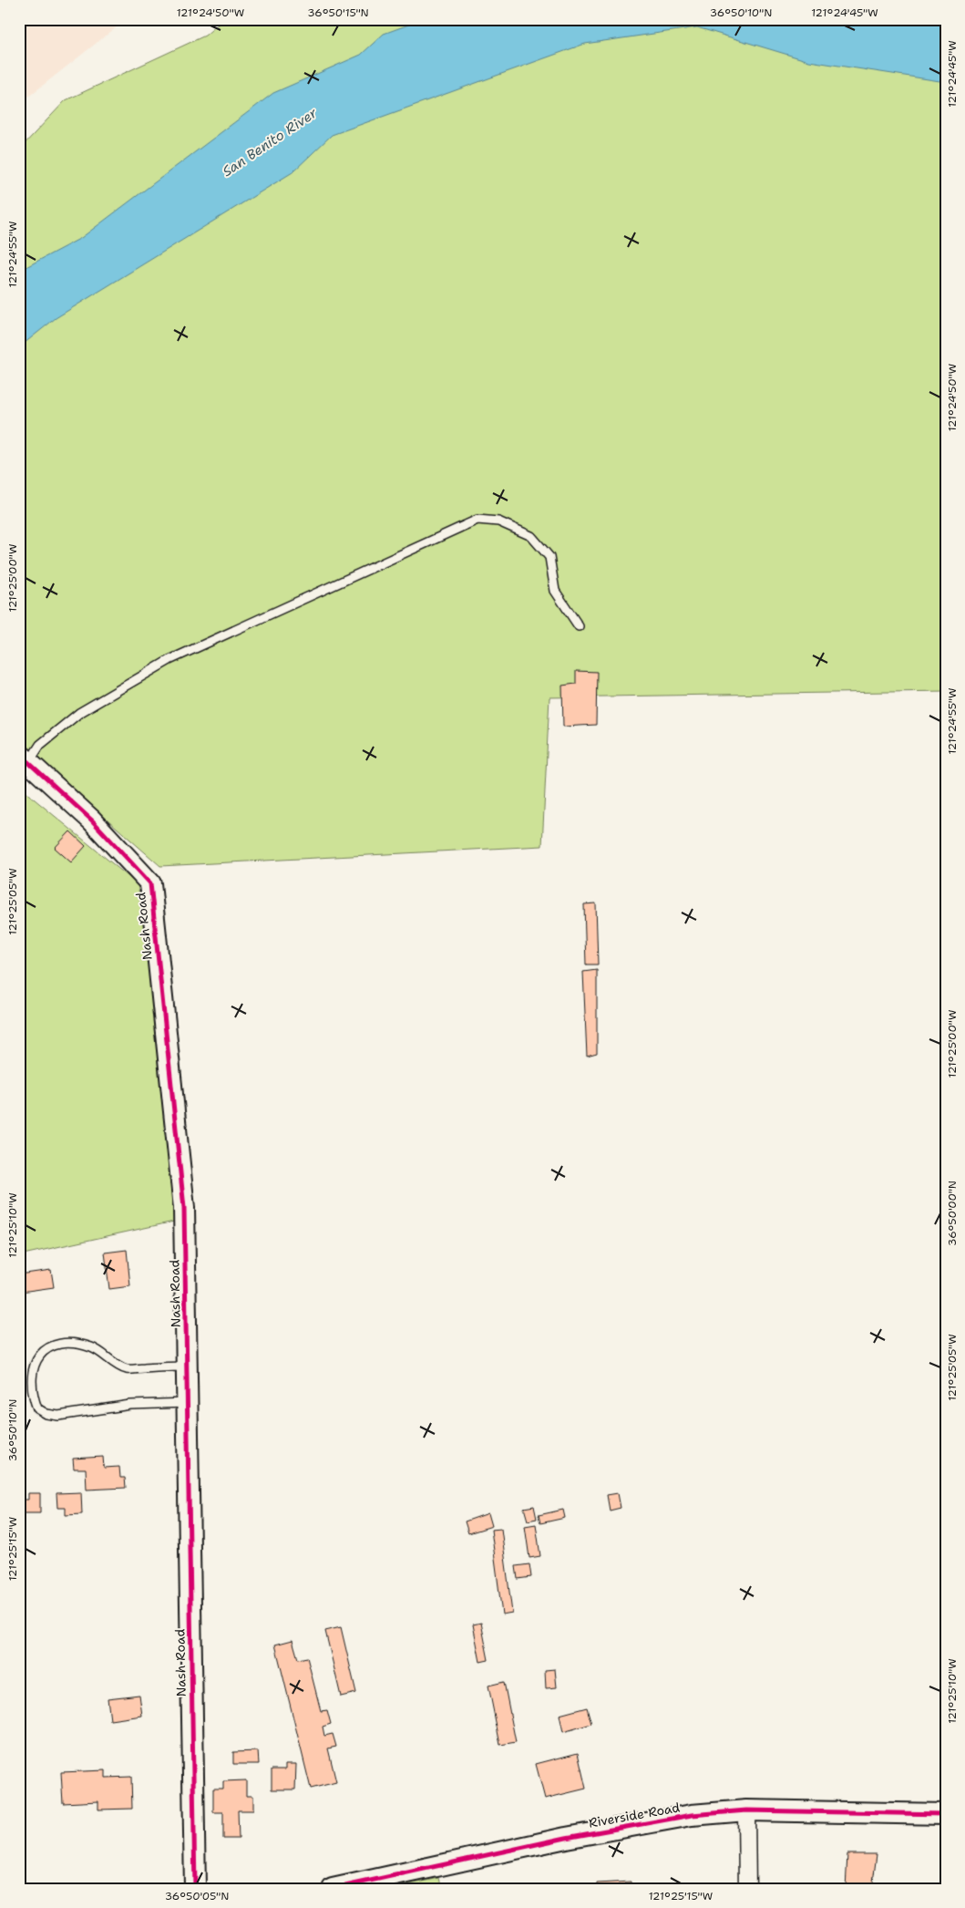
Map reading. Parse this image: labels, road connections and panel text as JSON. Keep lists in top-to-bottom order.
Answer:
{
  "streets": {
    "street": ["Nash Road", "Riverside Road"]
  },
  "water": ["San Benito River"],
  "coordinates": [
    "121°24'50\"W",
    "36°50'15\"N",
    "36°50'10\"N",
    "121°24'45\"W",
    "121°24'55\"W",
    "121°25'00\"W",
    "121°25'05\"W",
    "36°50'00\"N",
    "121°25'10\"W",
    "121°25'15\"W",
    "36°50'05\"N"
  ]
}
